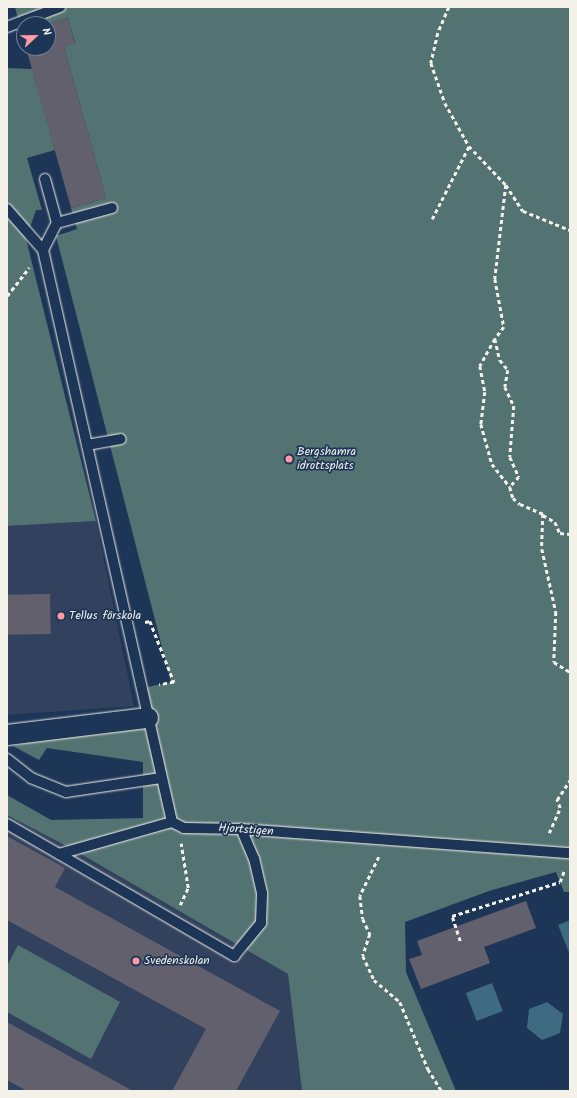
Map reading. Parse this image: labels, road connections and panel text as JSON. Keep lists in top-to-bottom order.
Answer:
{
  "streets": {
    "lane": ["Hjortstigen"]
  },
  "places": ["Bergshamra idrottsplats", "Tellus förskola", "Svedenskolan"],
  "north": "right"
}
